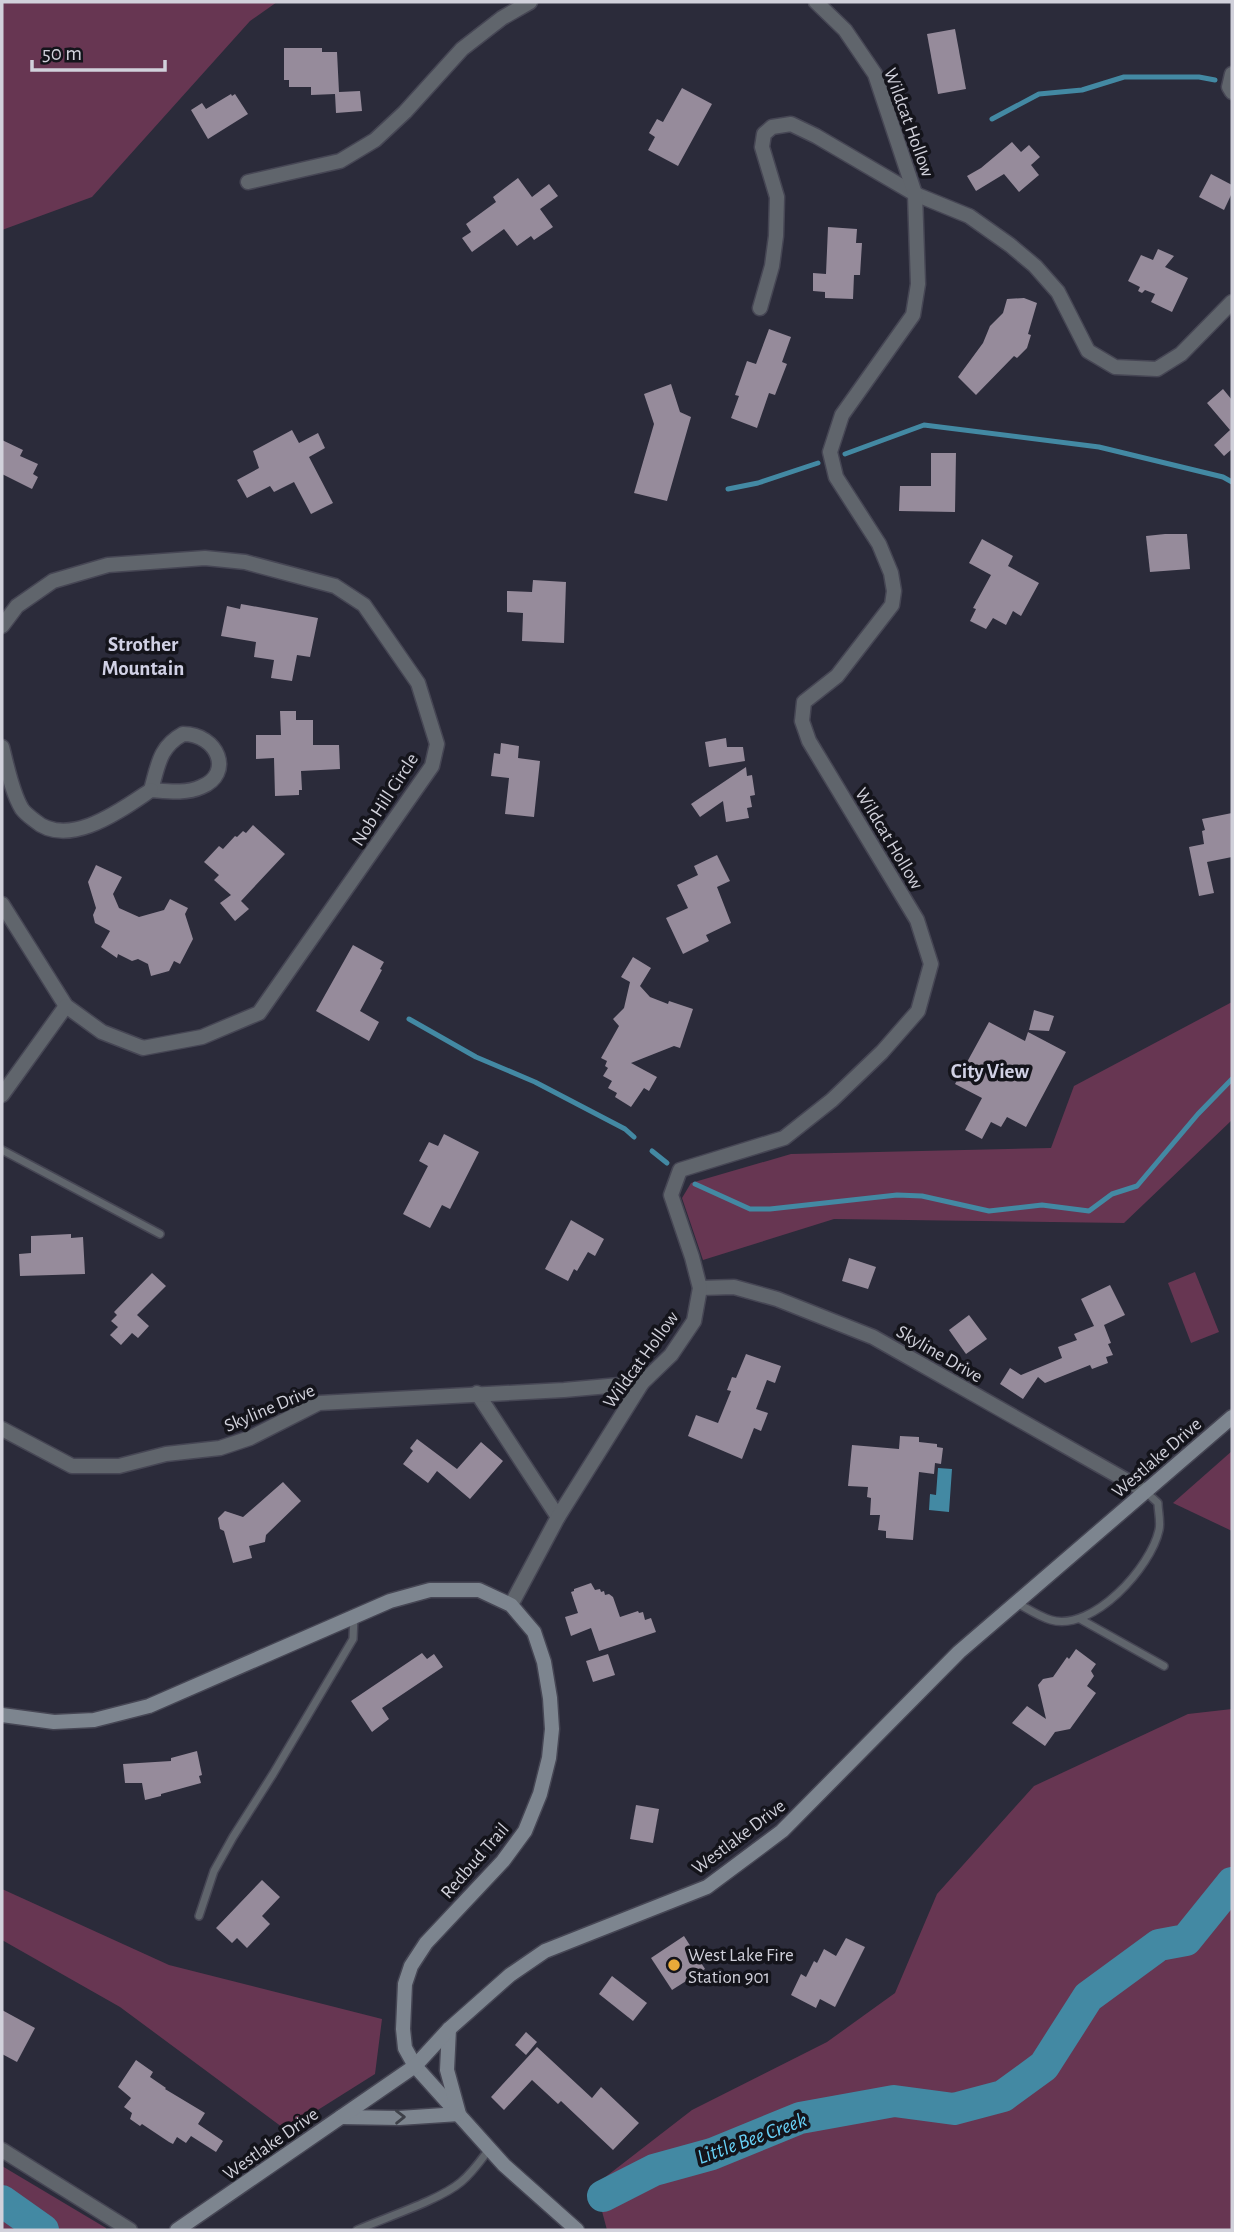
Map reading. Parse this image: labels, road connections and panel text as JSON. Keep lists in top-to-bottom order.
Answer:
{
  "streets": {
    "street": [
      "Wildcat Hollow",
      "Nob Hill Circle",
      "Skyline Drive",
      "Westlake Drive",
      "Redbud Trail"
    ]
  },
  "crossings": [
    ["Wildcat Hollow", "Skyline Drive"],
    ["Wildcat Hollow", "Redbud Trail"],
    ["Skyline Drive", "Westlake Drive"],
    ["Westlake Drive", "Redbud Trail"]
  ],
  "districts": ["Strother Mountain", "City View"],
  "water": ["Little Bee Creek"],
  "places": ["West Lake Fire Station 901"],
  "scale_bar": "50 m"
}
